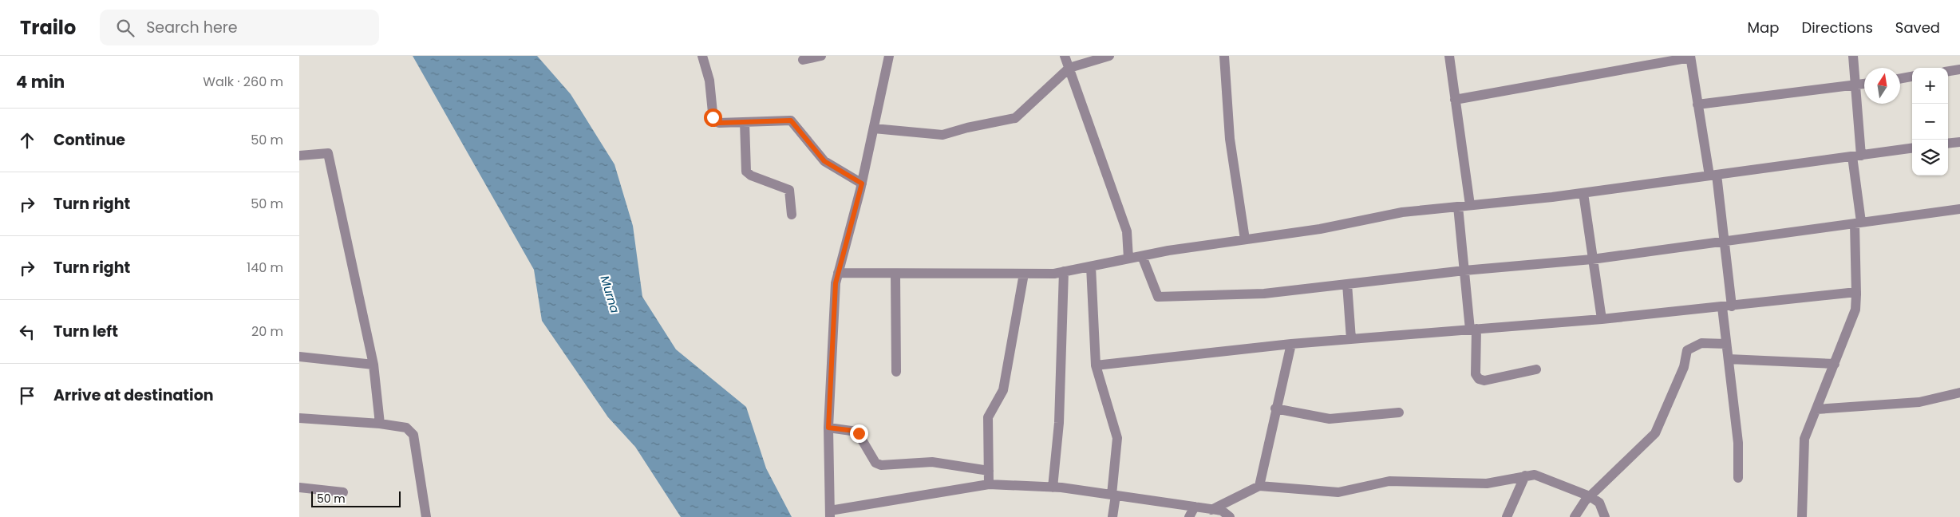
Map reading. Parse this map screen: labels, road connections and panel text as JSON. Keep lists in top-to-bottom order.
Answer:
{
  "water": ["Murna"],
  "scale_bar": "50 m",
  "north": "top",
  "page": {
    "header": "Trailo",
    "search": "Search here",
    "nav": ["Map", "Directions", "Saved"],
    "heading": ["4 min", "Walk · 260 m"],
    "map_buttons": ["+", "−"],
    "list": [
      ["Continue", "50 m"],
      ["Turn right", "50 m"],
      ["Turn right", "140 m"],
      ["Turn left", "20 m"],
      "Arrive at destination"
    ],
    "scale": "50 m"
  }
}
